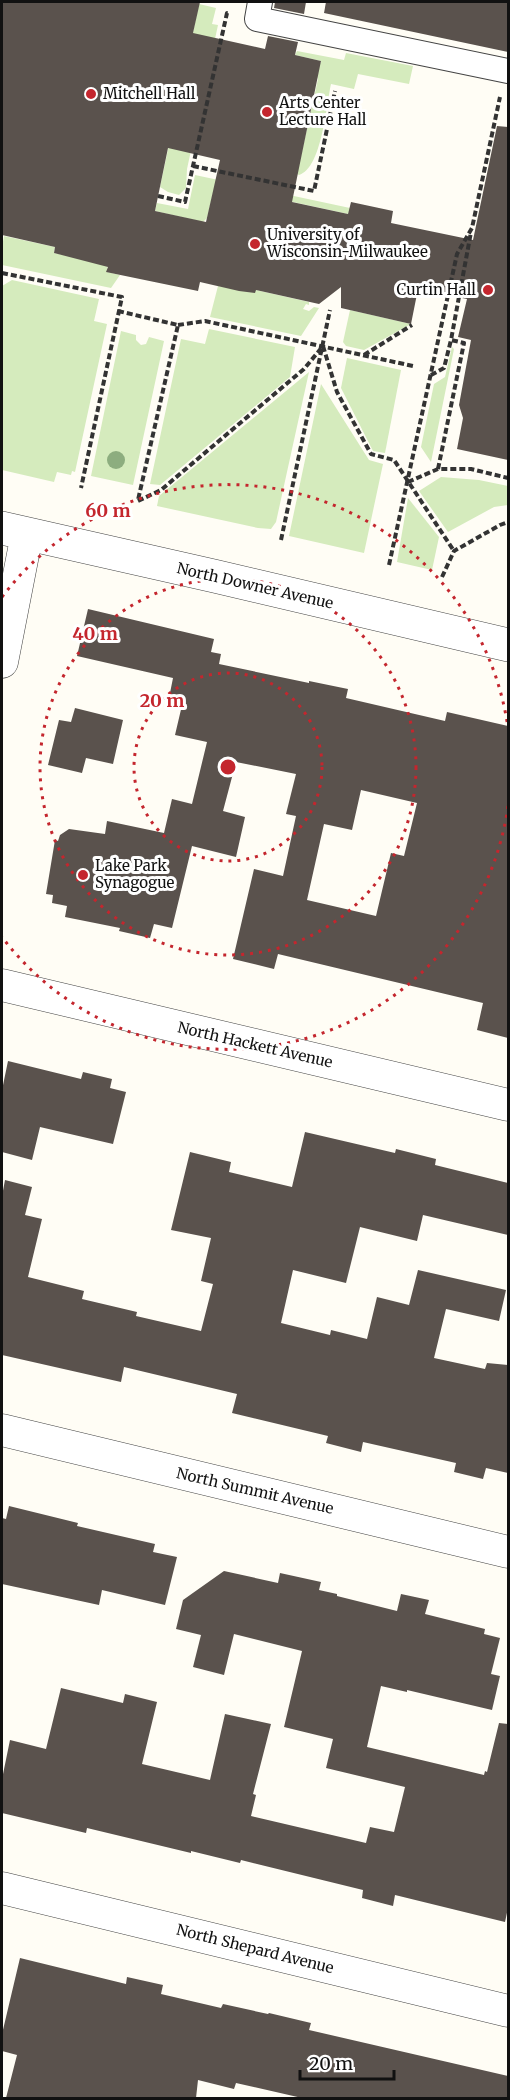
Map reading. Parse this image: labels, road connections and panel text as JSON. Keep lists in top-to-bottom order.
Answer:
{
  "streets": {
    "street": [
      "North Downer Avenue",
      "North Hackett Avenue",
      "North Summit Avenue",
      "North Shepard Avenue"
    ]
  },
  "places": [
    "Mitchell Hall",
    "Arts Center Lecture Hall",
    "University of Wisconsin-Milwaukee",
    "Curtin Hall",
    "Lake Park Synagogue"
  ],
  "scale_bar": "20 m",
  "rings": ["60 m", "40 m", "20 m"]
}
